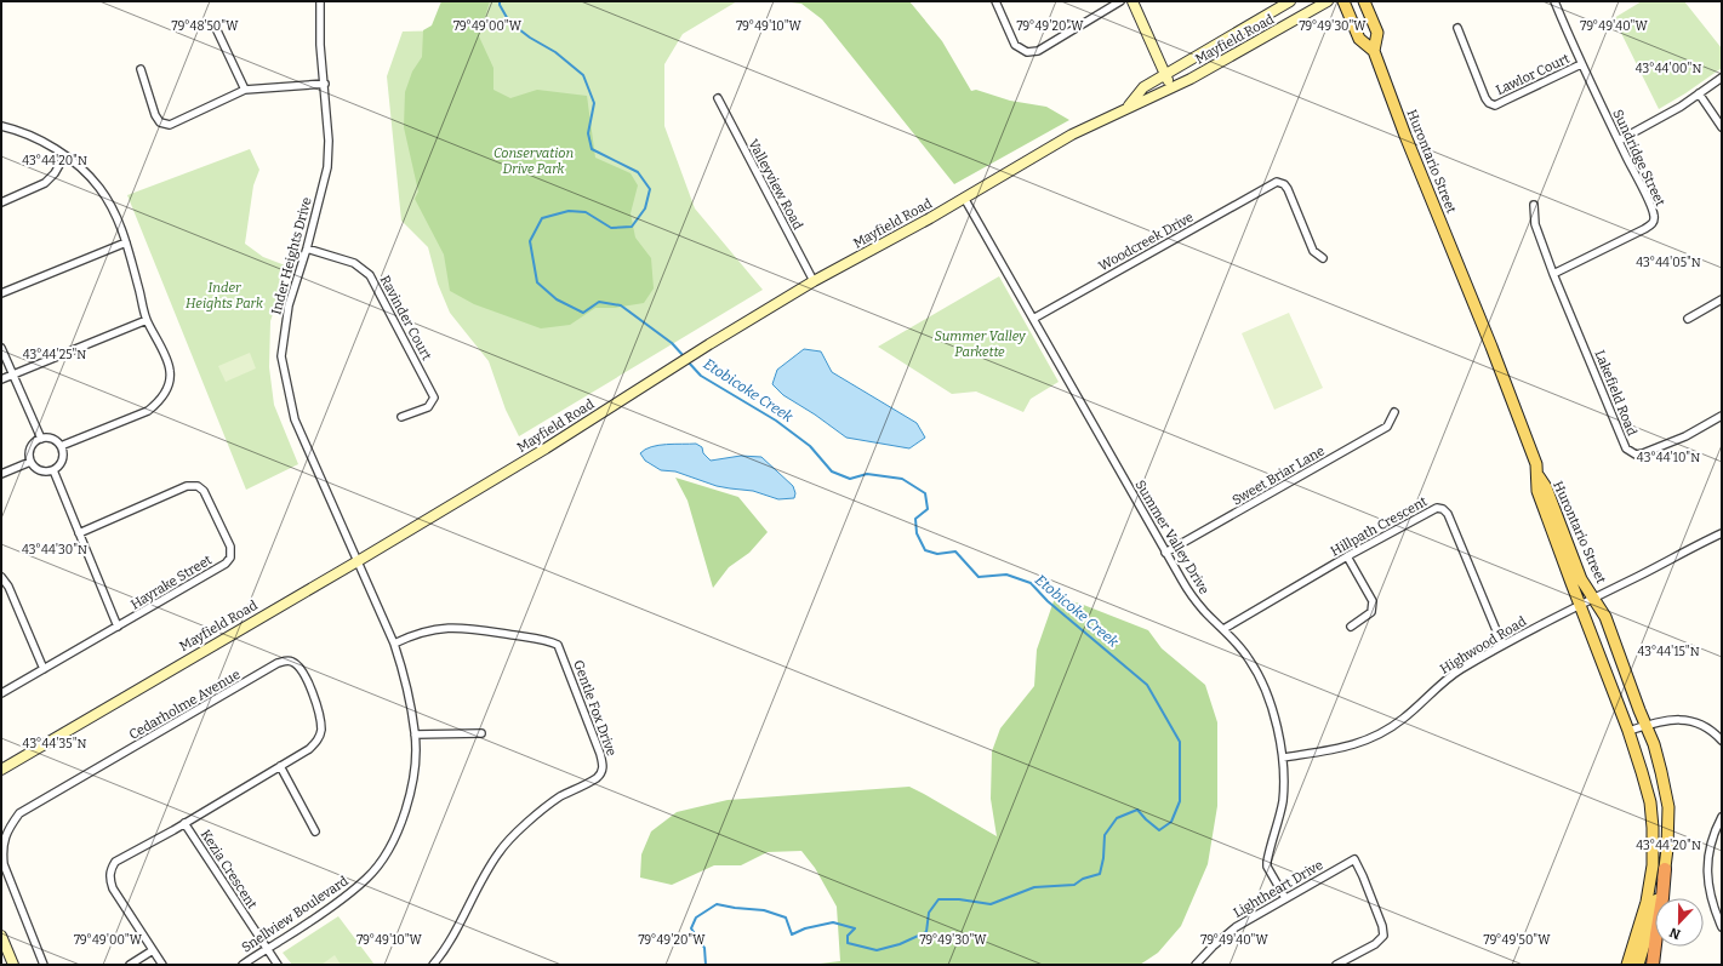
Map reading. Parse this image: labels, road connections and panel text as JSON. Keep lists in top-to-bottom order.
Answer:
{
  "streets": {
    "main road": ["Mayfield Road", "Hurontario Street"],
    "street": [
      "Lawlor Court",
      "Sundridge Street",
      "Valleyview Road",
      "Woodcreek Drive",
      "Inder Heights Drive",
      "Ravinder Court",
      "Lakefield Road",
      "Sweet Briar Lane",
      "Hillpath Crescent",
      "Summer Valley Drive",
      "Hayrake Street",
      "Highwood Road",
      "Cedarholme Avenue",
      "Gentle Fox Drive",
      "Kezia Crescent",
      "Lightheart Drive",
      "Snellview Boulevard"
    ]
  },
  "crossings": [
    ["Mayfield Road", "Valleyview Road"],
    ["Mayfield Road", "Inder Heights Drive"],
    ["Mayfield Road", "Summer Valley Drive"],
    ["Mayfield Road", "Snellview Boulevard"],
    ["Lawlor Court", "Sundridge Street"],
    ["Sundridge Street", "Lakefield Road"],
    ["Hurontario Street", "Highwood Road"],
    ["Woodcreek Drive", "Summer Valley Drive"],
    ["Inder Heights Drive", "Ravinder Court"],
    ["Inder Heights Drive", "Snellview Boulevard"],
    ["Sweet Briar Lane", "Summer Valley Drive"],
    ["Hillpath Crescent", "Summer Valley Drive"],
    ["Hillpath Crescent", "Highwood Road"],
    ["Summer Valley Drive", "Highwood Road"],
    ["Summer Valley Drive", "Lightheart Drive"],
    ["Cedarholme Avenue", "Kezia Crescent"],
    ["Gentle Fox Drive", "Snellview Boulevard"],
    ["Kezia Crescent", "Snellview Boulevard"]
  ],
  "water": ["Etobicoke Creek"],
  "parks": ["Conservation Drive Park", "Inder Heights Park", "Summer Valley Parkette"],
  "north": "bottom",
  "coordinates": [
    "79°49'00\"W",
    "79°49'10\"W",
    "79°49'20\"W",
    "79°49'30\"W",
    "79°49'40\"W",
    "79°48'50\"W",
    "43°44'00\"N",
    "43°44'20\"N",
    "43°44'05\"N",
    "43°44'25\"N",
    "43°44'10\"N",
    "43°44'30\"N",
    "43°44'15\"N",
    "43°44'35\"N",
    "79°49'50\"W"
  ]
}
